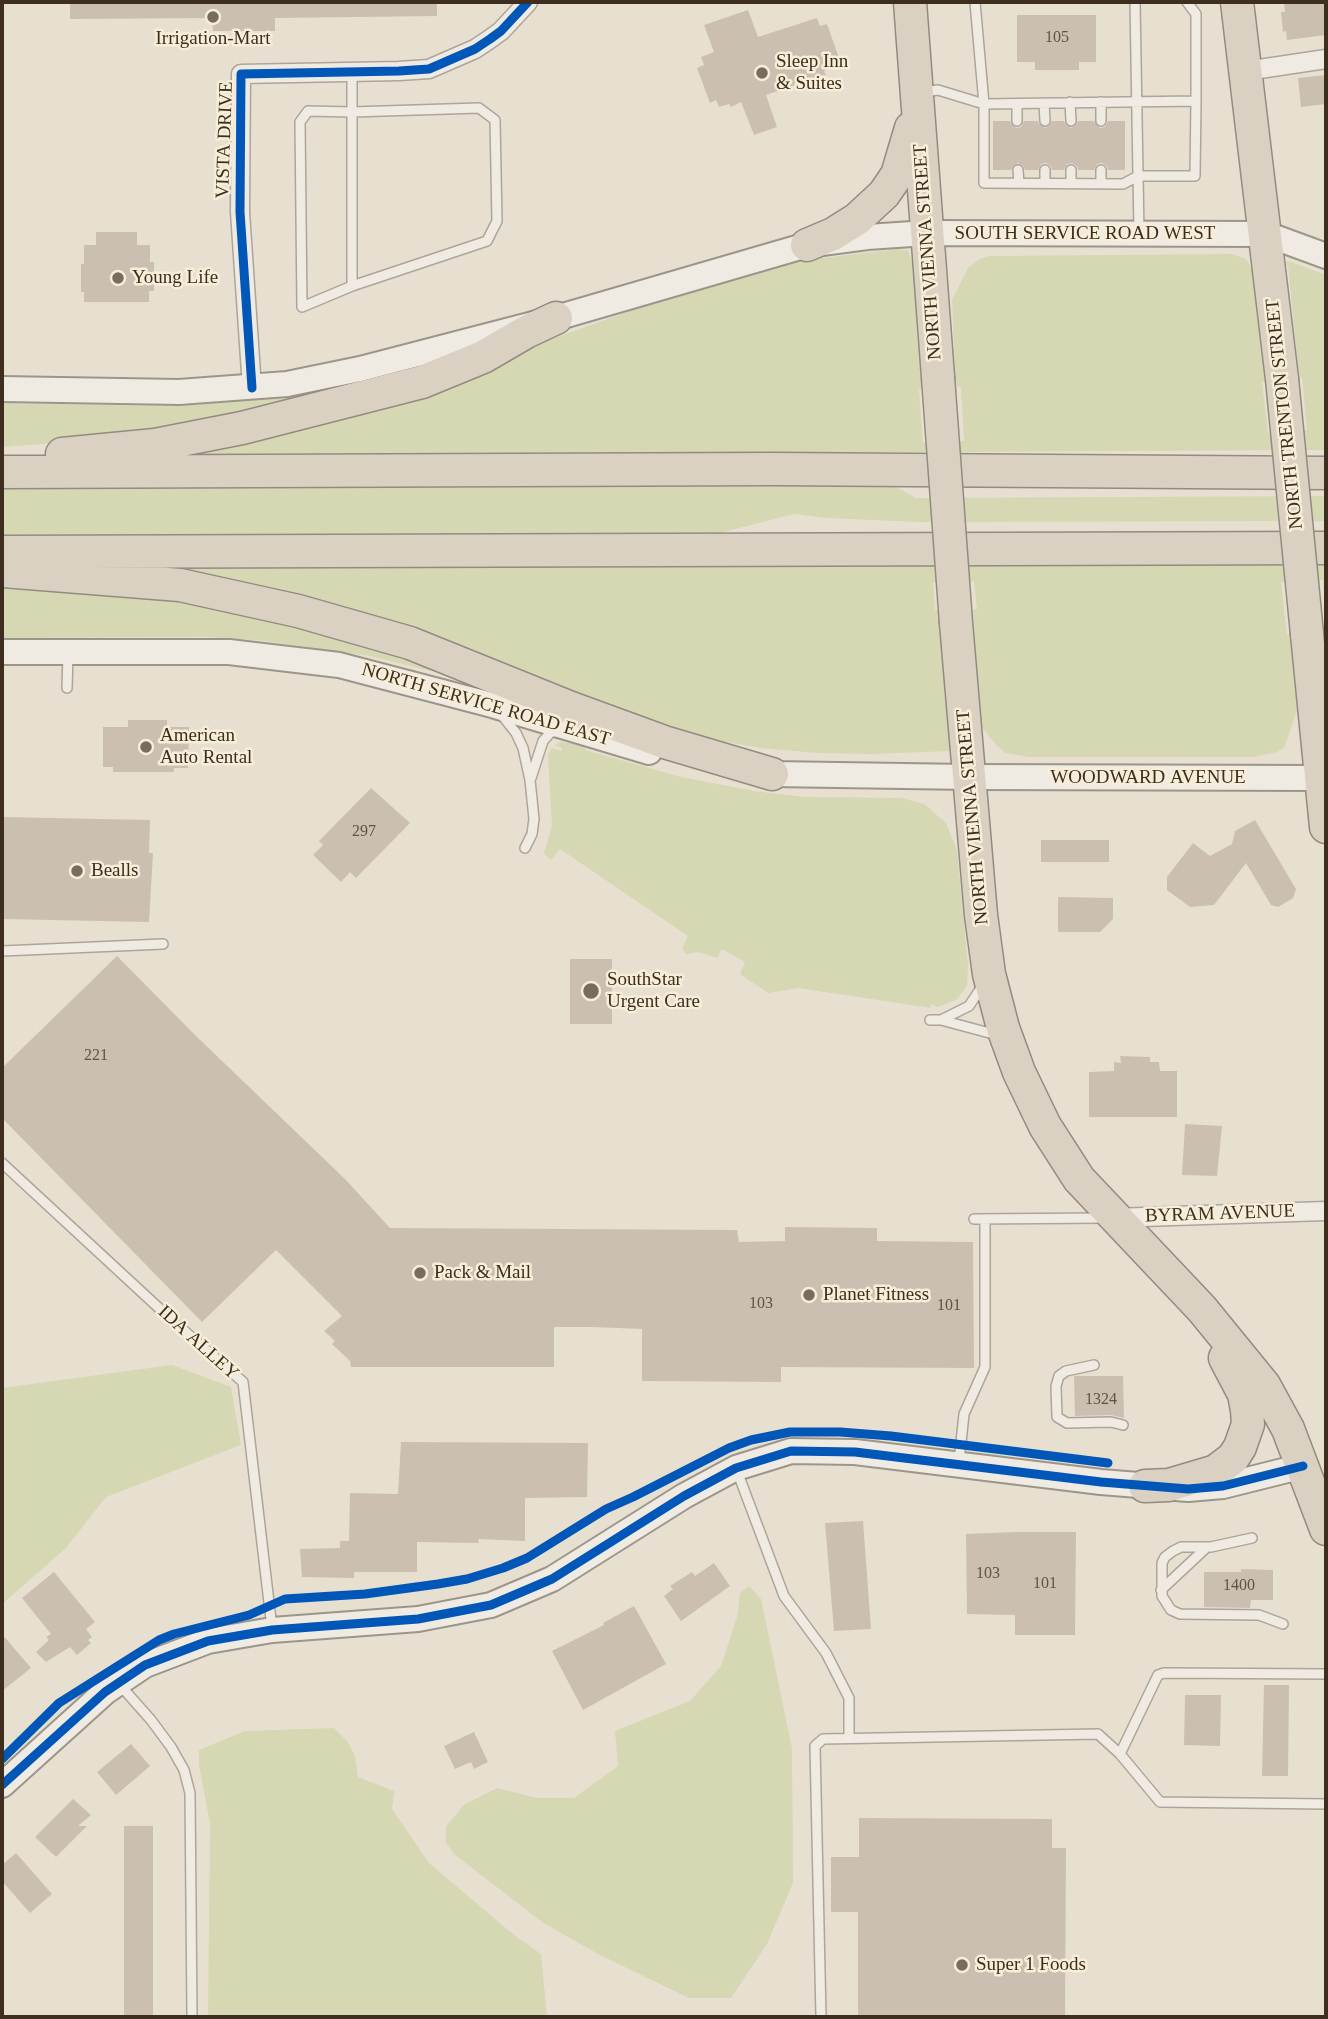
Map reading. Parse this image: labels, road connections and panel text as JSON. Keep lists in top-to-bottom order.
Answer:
{
  "streets": {
    "highway": ["NORTH VIENNA STREET", "NORTH TRENTON STREET"],
    "main road": ["SOUTH SERVICE ROAD WEST", "NORTH SERVICE ROAD EAST", "WOODWARD AVENUE"],
    "street": ["VISTA DRIVE", "BYRAM AVENUE"],
    "lane": ["IDA ALLEY"]
  },
  "crossings": [
    ["VISTA DRIVE", "SOUTH SERVICE ROAD WEST"],
    ["SOUTH SERVICE ROAD WEST", "NORTH VIENNA STREET"],
    ["SOUTH SERVICE ROAD WEST", "NORTH TRENTON STREET"],
    ["NORTH VIENNA STREET", "NORTH SERVICE ROAD EAST"],
    ["NORTH VIENNA STREET", "WOODWARD AVENUE"],
    ["NORTH VIENNA STREET", "BYRAM AVENUE"],
    ["NORTH TRENTON STREET", "WOODWARD AVENUE"],
    ["NORTH SERVICE ROAD EAST", "WOODWARD AVENUE"]
  ],
  "places": [
    "Irrigation-Mart",
    "Sleep Inn & Suites",
    "Young Life",
    "American Auto Rental",
    "Bealls",
    "SouthStar Urgent Care",
    "Pack & Mail",
    "Planet Fitness",
    "Super 1 Foods"
  ],
  "house_numbers": [
    "105",
    "297",
    "221",
    "103",
    "101",
    "1324",
    "103",
    "101",
    "1400"
  ]
}
